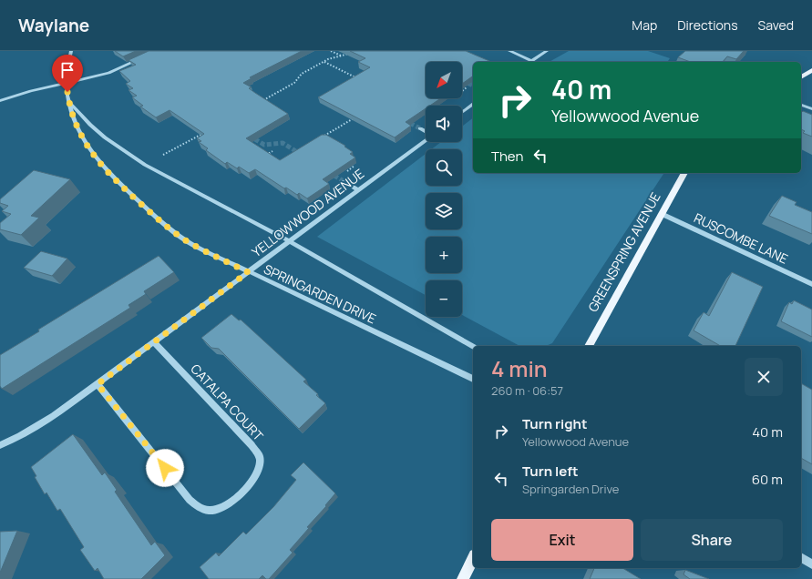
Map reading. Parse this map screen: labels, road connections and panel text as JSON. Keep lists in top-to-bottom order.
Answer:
{
  "streets": {
    "main road": ["GREENSPRING AVENUE"],
    "street": [
      "YELLOWWOOD AVENUE",
      "RUSCOMBE LANE",
      "SPRINGARDEN DRIVE",
      "CATALPA COURT"
    ]
  },
  "crossings": [
    ["YELLOWWOOD AVENUE", "SPRINGARDEN DRIVE"],
    ["YELLOWWOOD AVENUE", "CATALPA COURT"],
    ["RUSCOMBE LANE", "GREENSPRING AVENUE"]
  ],
  "north": "bottom left",
  "page": {
    "header": "Waylane",
    "nav": ["Map", "Directions", "Saved"],
    "map_buttons": ["+", "−"],
    "turn": ["40 m", "Yellowwood Avenue"],
    "then": "Then",
    "heading": ["4 min", "260 m · 06:57"],
    "list": [
      {
        "name": "Turn right",
        "note": "Yellowwood Avenue",
        "value": "40 m"
      },
      {
        "name": "Turn left",
        "note": "Springarden Drive",
        "value": "60 m"
      }
    ],
    "buttons": ["Exit", "Share"]
  }
}
